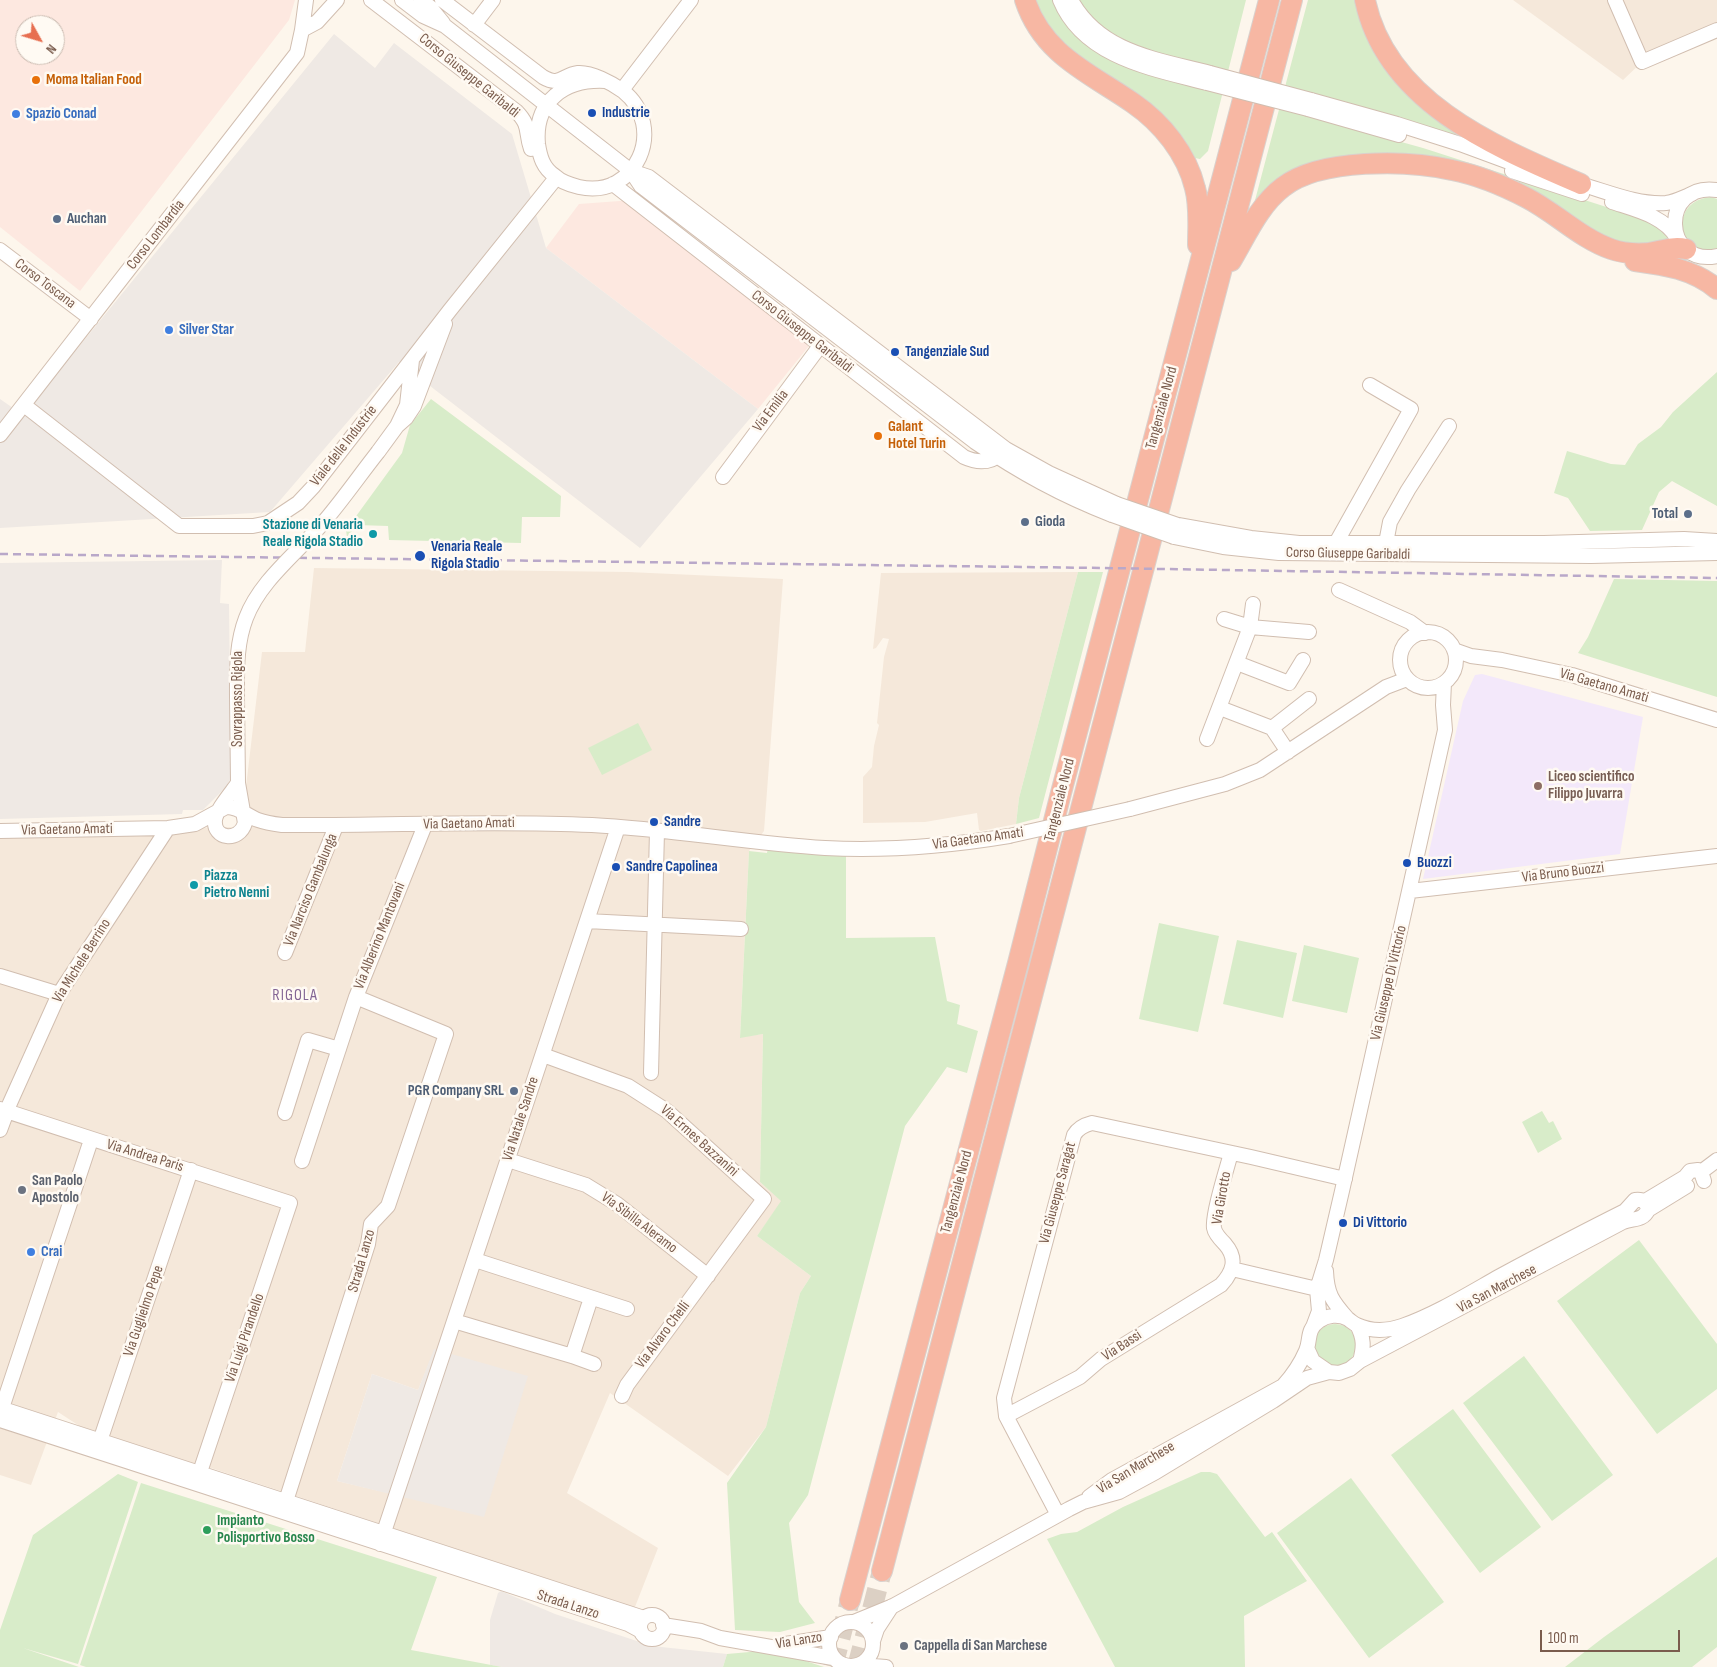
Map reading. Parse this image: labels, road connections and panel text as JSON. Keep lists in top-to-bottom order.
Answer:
{
  "streets": {
    "highway": ["Tangenziale Nord"],
    "street": [
      "Corso Giuseppe Garibaldi",
      "Corso Lombardia",
      "Corso Toscana",
      "Via Emilia",
      "Viale delle Industrie",
      "Via Gaetano Amati",
      "Sovrappasso Rigola",
      "Via Bruno Buozzi",
      "Via Narciso Gambalunga",
      "Via Alberino Mantovani",
      "Via Michele Berrino",
      "Via Giuseppe Di Vittorio",
      "Via Natale Sandre",
      "Via Ermes Bazzanini",
      "Via Andrea Paris",
      "Via Giuseppe Saragat",
      "Via Girotto",
      "Via Sibilla Aleramo",
      "Strada Lanzo",
      "Via San Marchese",
      "Via Guglielmo Pepe",
      "Via Alvaro Chelli",
      "Via Luigi Pirandello",
      "Via Bassi",
      "Via Lanzo"
    ]
  },
  "crossings": [
    ["Corso Giuseppe Garibaldi", "Via Emilia"],
    ["Corso Giuseppe Garibaldi", "Viale delle Industrie"],
    ["Corso Lombardia", "Corso Toscana"],
    ["Corso Lombardia", "Viale delle Industrie"],
    ["Viale delle Industrie", "Sovrappasso Rigola"],
    ["Via Gaetano Amati", "Sovrappasso Rigola"],
    ["Via Gaetano Amati", "Via Narciso Gambalunga"],
    ["Via Gaetano Amati", "Via Alberino Mantovani"],
    ["Via Gaetano Amati", "Via Michele Berrino"],
    ["Via Gaetano Amati", "Via Giuseppe Di Vittorio"],
    ["Via Gaetano Amati", "Via Natale Sandre"],
    ["Via Bruno Buozzi", "Via Giuseppe Di Vittorio"],
    ["Via Alberino Mantovani", "Strada Lanzo"],
    ["Via Michele Berrino", "Via Andrea Paris"],
    ["Via Giuseppe Di Vittorio", "Via Giuseppe Saragat"],
    ["Via Giuseppe Di Vittorio", "Via San Marchese"],
    ["Via Natale Sandre", "Via Ermes Bazzanini"],
    ["Via Natale Sandre", "Via Sibilla Aleramo"],
    ["Via Ermes Bazzanini", "Via Sibilla Aleramo"],
    ["Via Ermes Bazzanini", "Via Alvaro Chelli"],
    ["Via Andrea Paris", "Via Guglielmo Pepe"],
    ["Via Andrea Paris", "Via Luigi Pirandello"],
    ["Via Giuseppe Saragat", "Via Girotto"],
    ["Via Giuseppe Saragat", "Via San Marchese"],
    ["Via Giuseppe Saragat", "Via Bassi"],
    ["Via Girotto", "Via Bassi"],
    ["Via Sibilla Aleramo", "Via Alvaro Chelli"],
    ["Strada Lanzo", "Via Guglielmo Pepe"],
    ["Strada Lanzo", "Via Luigi Pirandello"],
    ["Strada Lanzo", "Via Lanzo"],
    ["Via San Marchese", "Via Lanzo"]
  ],
  "districts": ["RIGOLA"],
  "places": [
    "Moma Italian Food",
    "Industrie",
    "Spazio Conad",
    "Auchan",
    "Silver Star",
    "Tangenziale Sud",
    "Galant Hotel Turin",
    "Total",
    "Gioda",
    "Stazione di Venaria Reale Rigola Stadio",
    "Venaria Reale Rigola Stadio",
    "Liceo scientifico Filippo Juvarra",
    "Sandre",
    "Buozzi",
    "Sandre Capolinea",
    "Piazza Pietro Nenni",
    "PGR Company SRL",
    "San Paolo Apostolo",
    "Di Vittorio",
    "Crai",
    "Impianto Polisportivo Bosso",
    "Cappella di San Marchese"
  ],
  "scale_bar": "100 m",
  "north": "bottom right"
}
